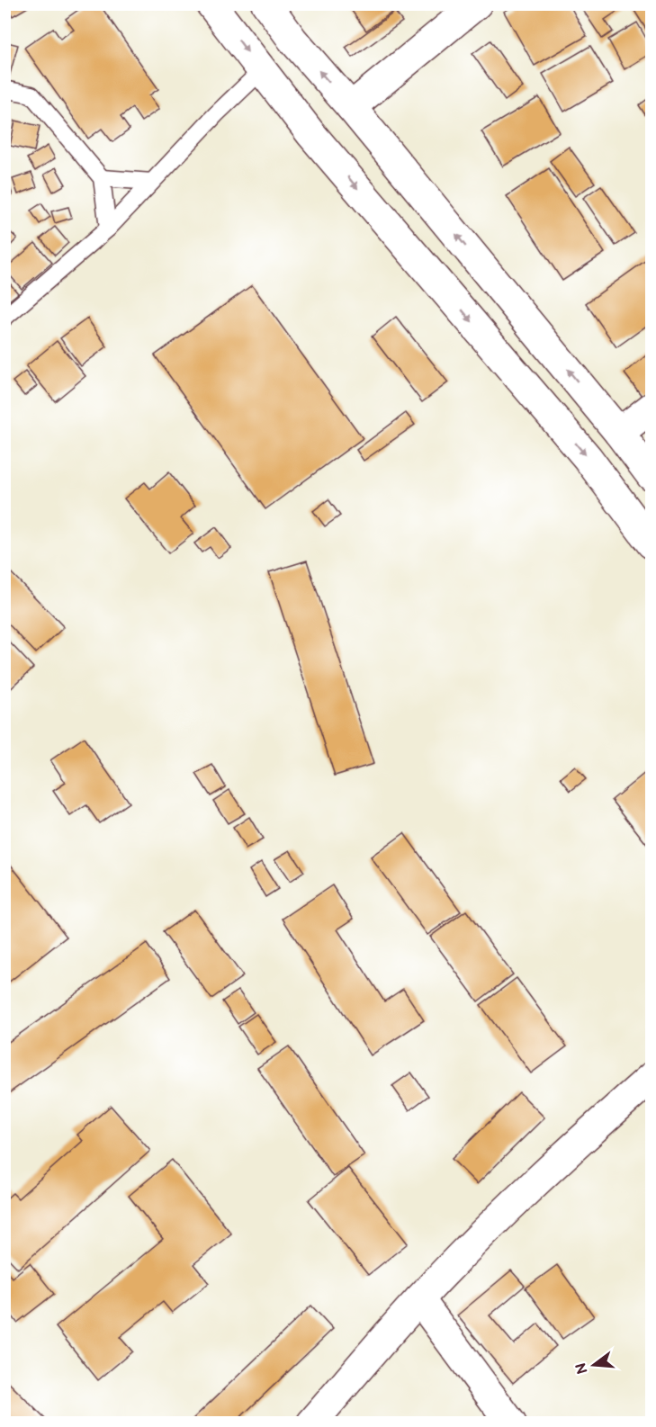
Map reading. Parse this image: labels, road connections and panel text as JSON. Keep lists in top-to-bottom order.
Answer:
{
  "north": "left"
}
